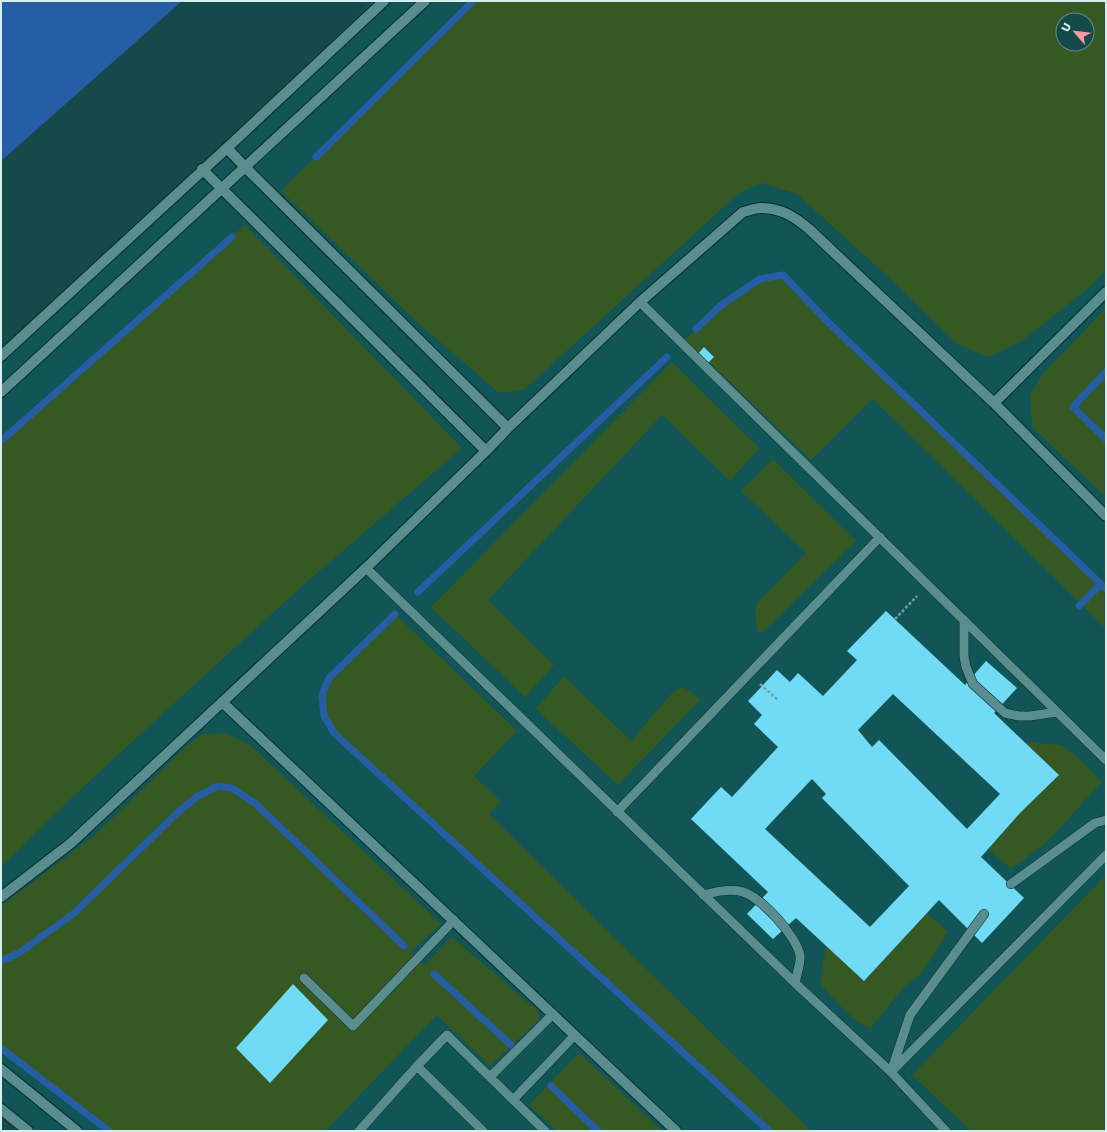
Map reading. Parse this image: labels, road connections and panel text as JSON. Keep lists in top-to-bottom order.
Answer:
{
  "north": "top left"
}
